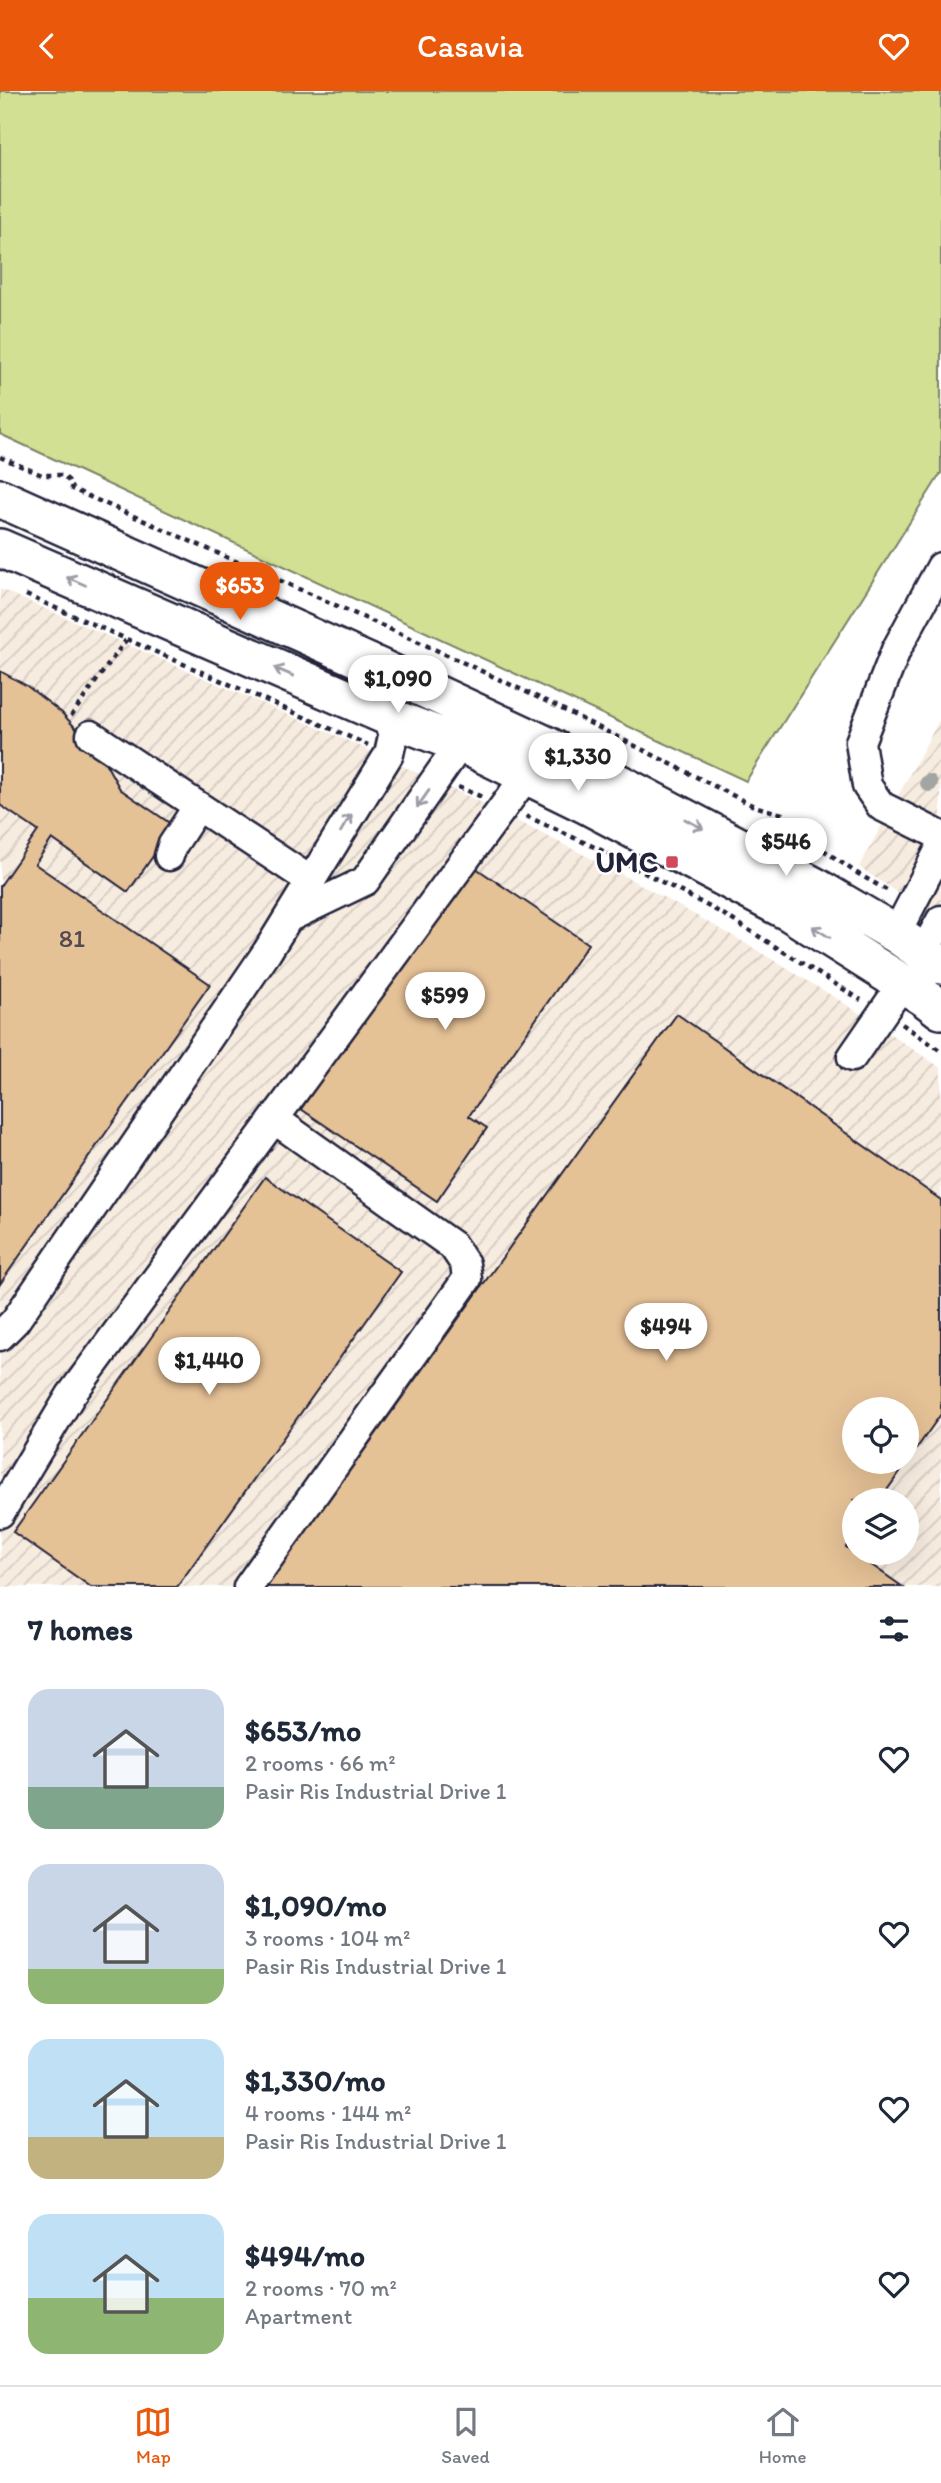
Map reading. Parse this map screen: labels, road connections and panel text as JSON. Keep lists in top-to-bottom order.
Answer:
{
  "places": {
    "transit": ["UMC"]
  },
  "house_numbers": ["81"],
  "page": {
    "header": "Casavia",
    "price": [
      "$653",
      "$1,090",
      "$1,330",
      "$546",
      "$599",
      "$494",
      "$1,440"
    ],
    "heading": "7 homes",
    "list": [
      {
        "name": "$653/mo",
        "note": "2 rooms · 66 m² · Pasir Ris Industrial Drive 1"
      },
      {
        "name": "$1,090/mo",
        "note": "3 rooms · 104 m² · Pasir Ris Industrial Drive 1"
      },
      {
        "name": "$1,330/mo",
        "note": "4 rooms · 144 m² · Pasir Ris Industrial Drive 1"
      },
      {
        "name": "$494/mo",
        "note": "2 rooms · 70 m² · Apartment"
      }
    ],
    "tabs": ["Map", "Saved", "Home"]
  }
}
